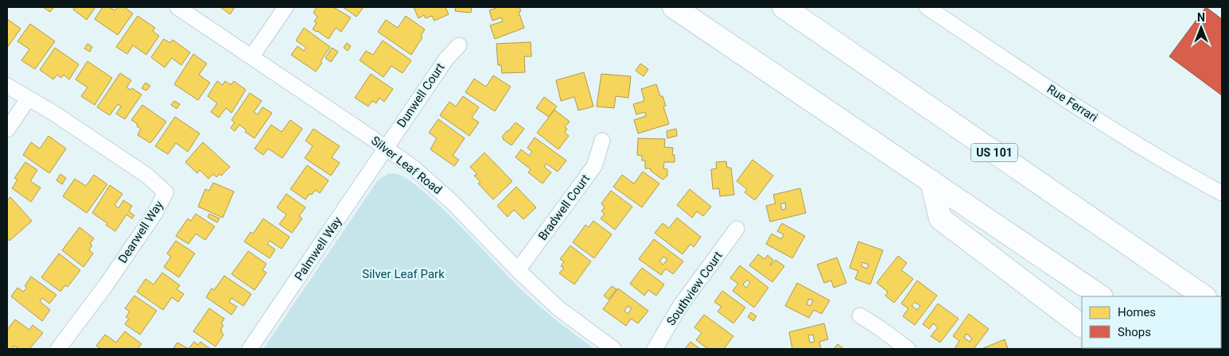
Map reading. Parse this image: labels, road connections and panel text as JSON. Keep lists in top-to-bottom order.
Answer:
{
  "streets": {
    "highway": ["US 101"],
    "street": [
      "Dunwell Court",
      "Rue Ferrari",
      "Silver Leaf Road",
      "Bradwell Court",
      "Dearwell Way",
      "Palmwell Way",
      "Southview Court"
    ]
  },
  "crossings": [
    ["Dunwell Court", "Silver Leaf Road"],
    ["Dunwell Court", "Palmwell Way"],
    ["Silver Leaf Road", "Bradwell Court"],
    ["Silver Leaf Road", "Palmwell Way"]
  ],
  "parks": ["Silver Leaf Park"],
  "legend": ["Homes", "Shops"],
  "north": "top"
}
